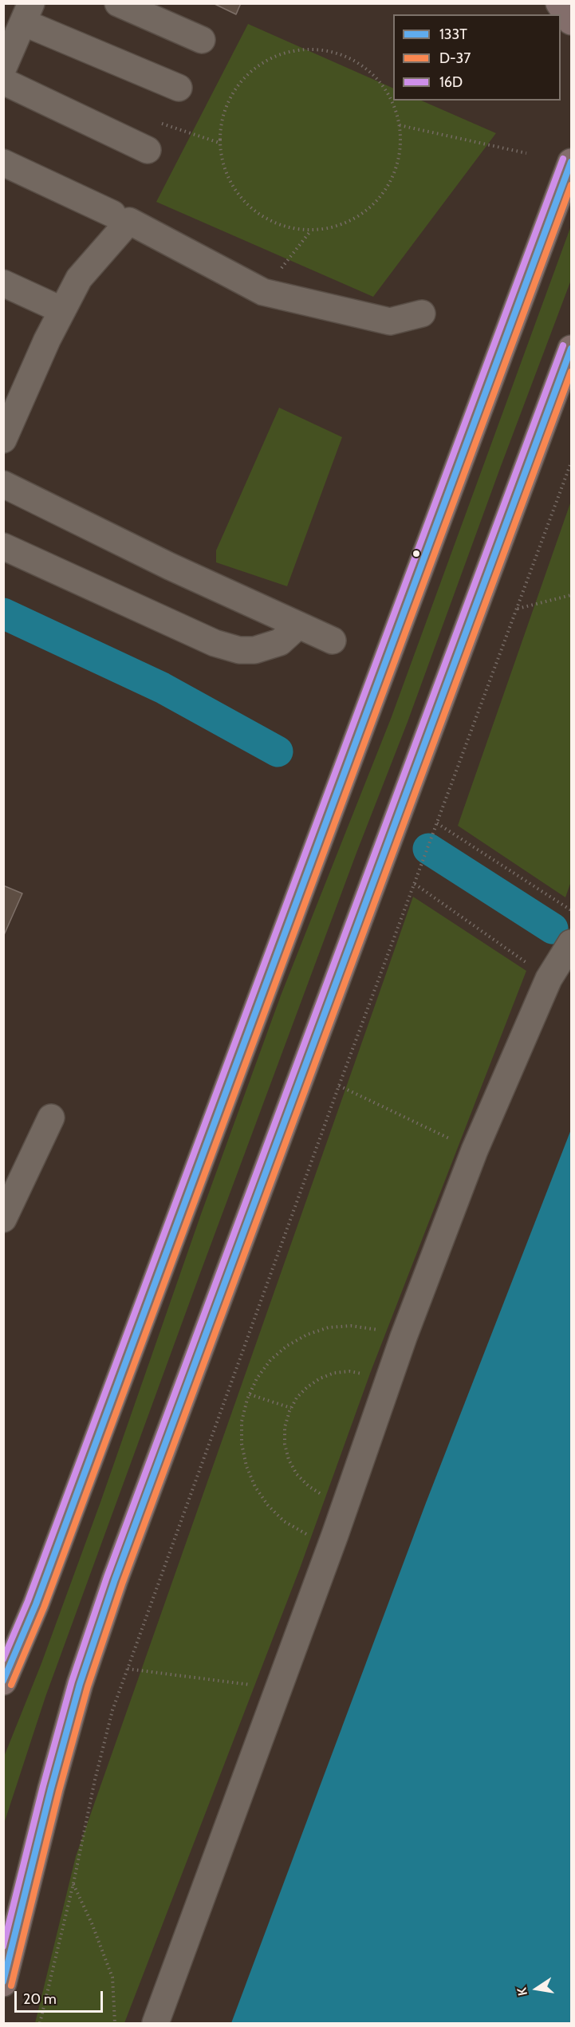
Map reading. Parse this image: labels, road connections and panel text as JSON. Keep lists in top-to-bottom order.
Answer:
{
  "lines": ["transit line 16D", "transit line 133T", "transit line D-37"],
  "legend": ["133T", "D-37", "16D"],
  "scale_bar": "20 m",
  "north": "left"
}
